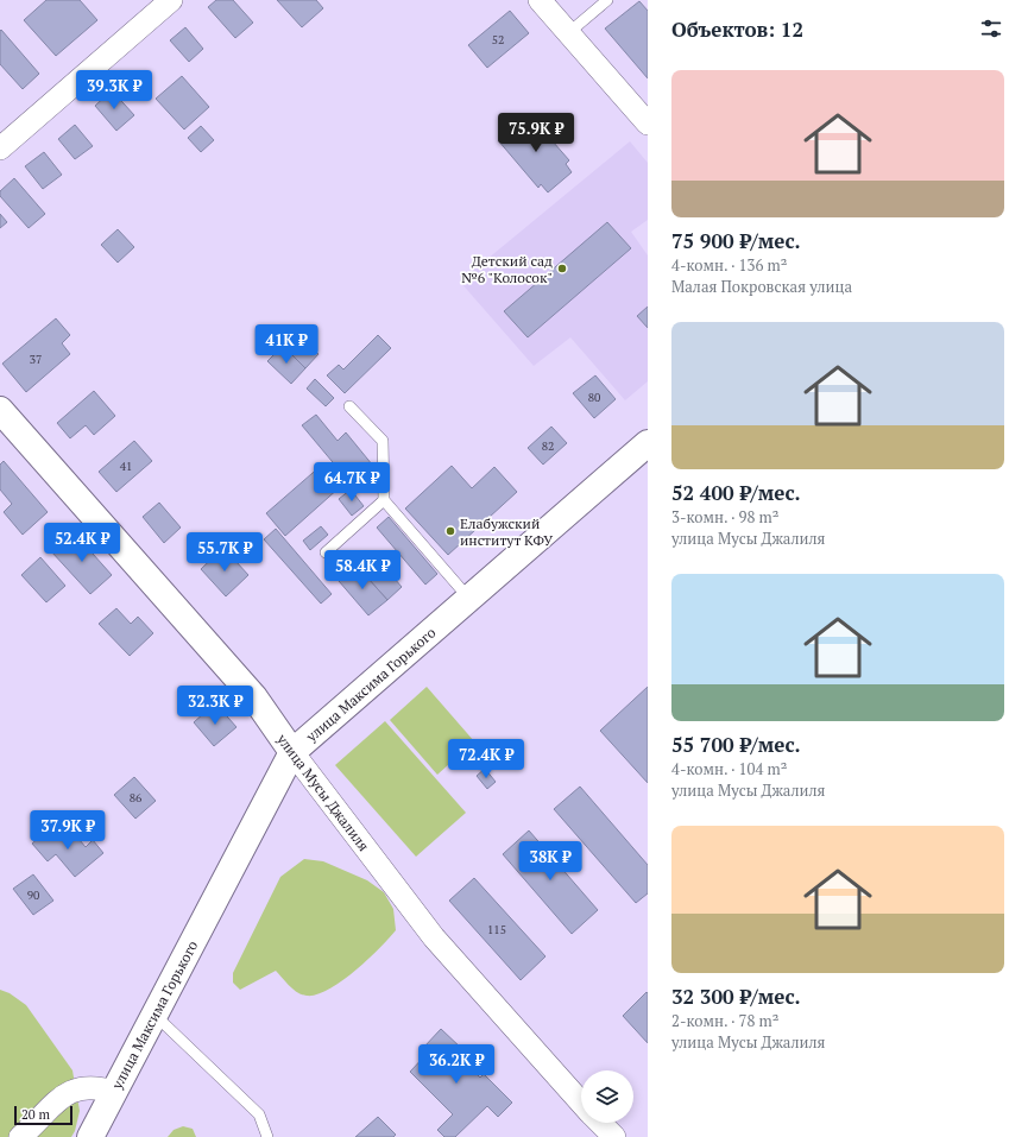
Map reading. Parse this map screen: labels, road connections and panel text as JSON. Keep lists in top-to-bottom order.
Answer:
{
  "streets": {
    "street": ["улица Максима Горького", "улица Мусы Джалиля"]
  },
  "crossings": [
    ["улица Максима Горького", "улица Мусы Джалиля"]
  ],
  "places": ["Детский сад №6 \"Колосок\"", "Елабужский институт КФУ"],
  "house_numbers": [
    "52",
    "37",
    "80",
    "82",
    "41",
    "86",
    "90",
    "115"
  ],
  "scale_bar": "20 m",
  "page": {
    "heading": "Объектов: 12",
    "list": [
      {
        "name": "75 900 ₽/мес.",
        "note": "4-комн. · 136 m² · Малая Покровская улица"
      },
      {
        "name": "52 400 ₽/мес.",
        "note": "3-комн. · 98 m² · улица Мусы Джалиля"
      },
      {
        "name": "55 700 ₽/мес.",
        "note": "4-комн. · 104 m² · улица Мусы Джалиля"
      },
      {
        "name": "32 300 ₽/мес.",
        "note": "2-комн. · 78 m² · улица Мусы Джалиля"
      }
    ],
    "price": [
      "39.3K ₽",
      "75.9K ₽",
      "41K ₽",
      "64.7K ₽",
      "52.4K ₽",
      "55.7K ₽",
      "58.4K ₽",
      "32.3K ₽",
      "72.4K ₽",
      "37.9K ₽",
      "38K ₽",
      "36.2K ₽"
    ],
    "scale": "20 m"
  }
}
